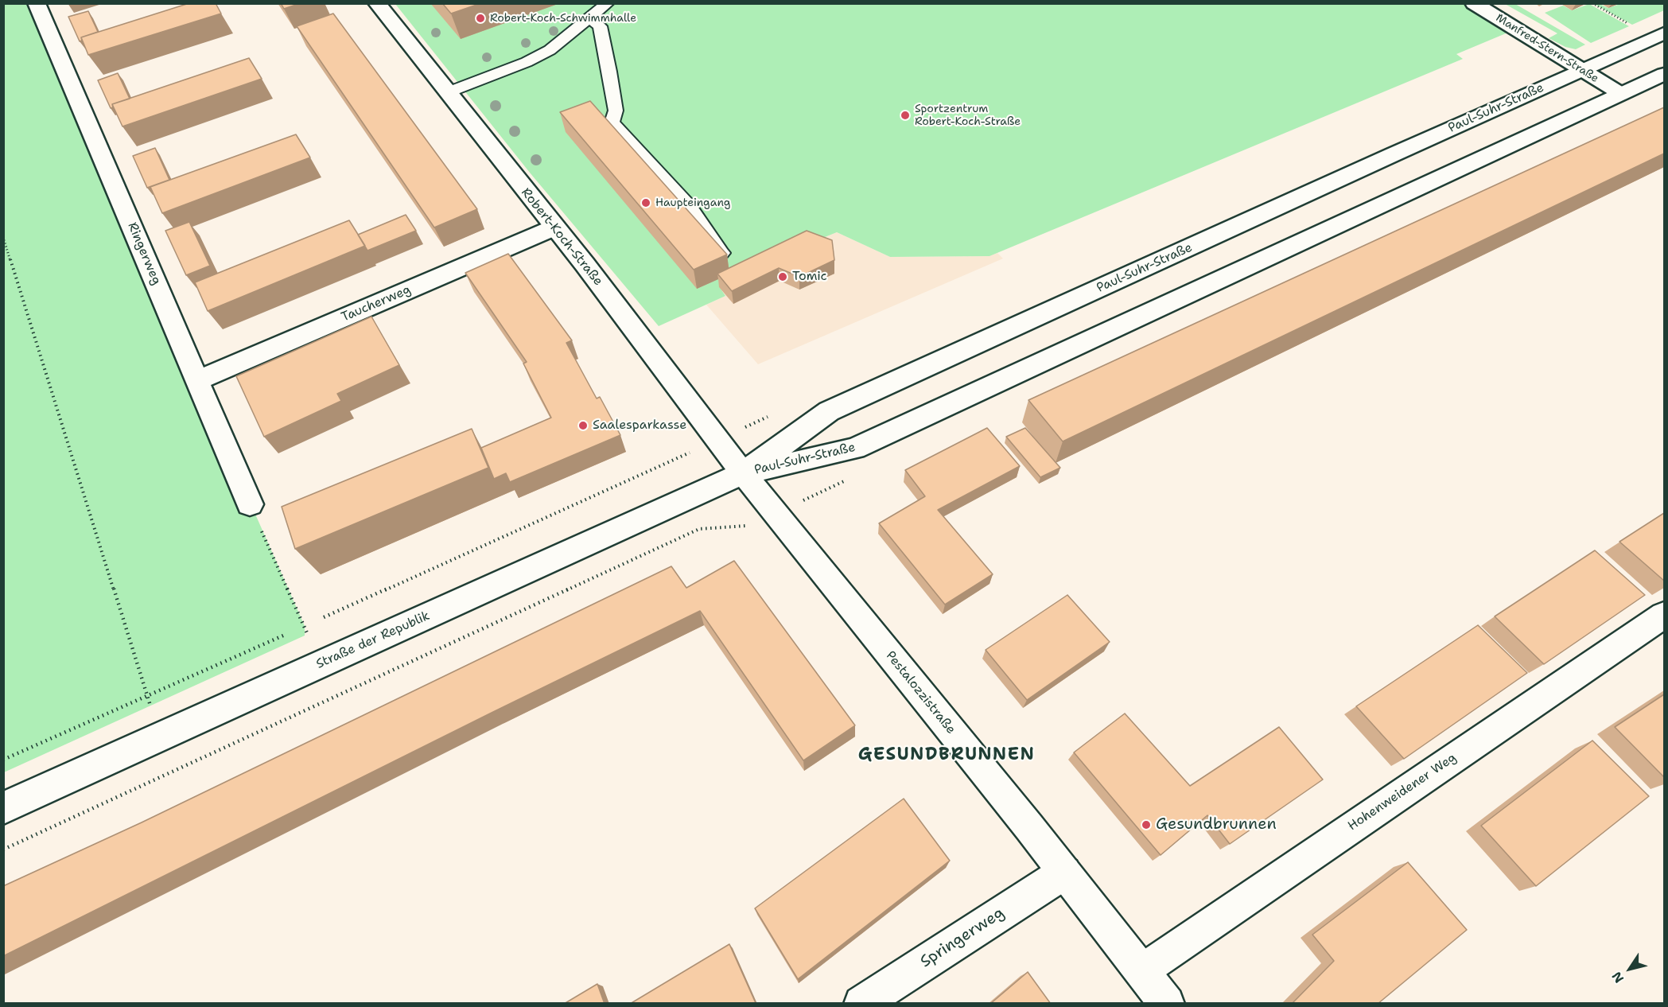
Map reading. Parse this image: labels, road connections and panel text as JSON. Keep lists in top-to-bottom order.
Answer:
{
  "streets": {
    "street": [
      "Manfred-Stern-Straße",
      "Paul-Suhr-Straße",
      "Robert-Koch-Straße",
      "Ringerweg",
      "Taucherweg",
      "Straße der Republik",
      "Pestalozzistraße",
      "Hohenweidener Weg",
      "Springerweg"
    ]
  },
  "crossings": [
    ["Manfred-Stern-Straße", "Paul-Suhr-Straße"],
    ["Paul-Suhr-Straße", "Robert-Koch-Straße"],
    ["Paul-Suhr-Straße", "Straße der Republik"],
    ["Paul-Suhr-Straße", "Pestalozzistraße"],
    ["Robert-Koch-Straße", "Taucherweg"],
    ["Robert-Koch-Straße", "Straße der Republik"],
    ["Robert-Koch-Straße", "Pestalozzistraße"],
    ["Ringerweg", "Taucherweg"],
    ["Straße der Republik", "Pestalozzistraße"],
    ["Pestalozzistraße", "Hohenweidener Weg"],
    ["Pestalozzistraße", "Springerweg"]
  ],
  "districts": ["GESUNDBRUNNEN"],
  "places": [
    "Robert-Koch-Schwimmhalle",
    "Sportzentrum Robert-Koch-Straße",
    "Haupteingang",
    "Tomic",
    "Saalesparkasse",
    "Gesundbrunnen"
  ],
  "north": "bottom left"
}
